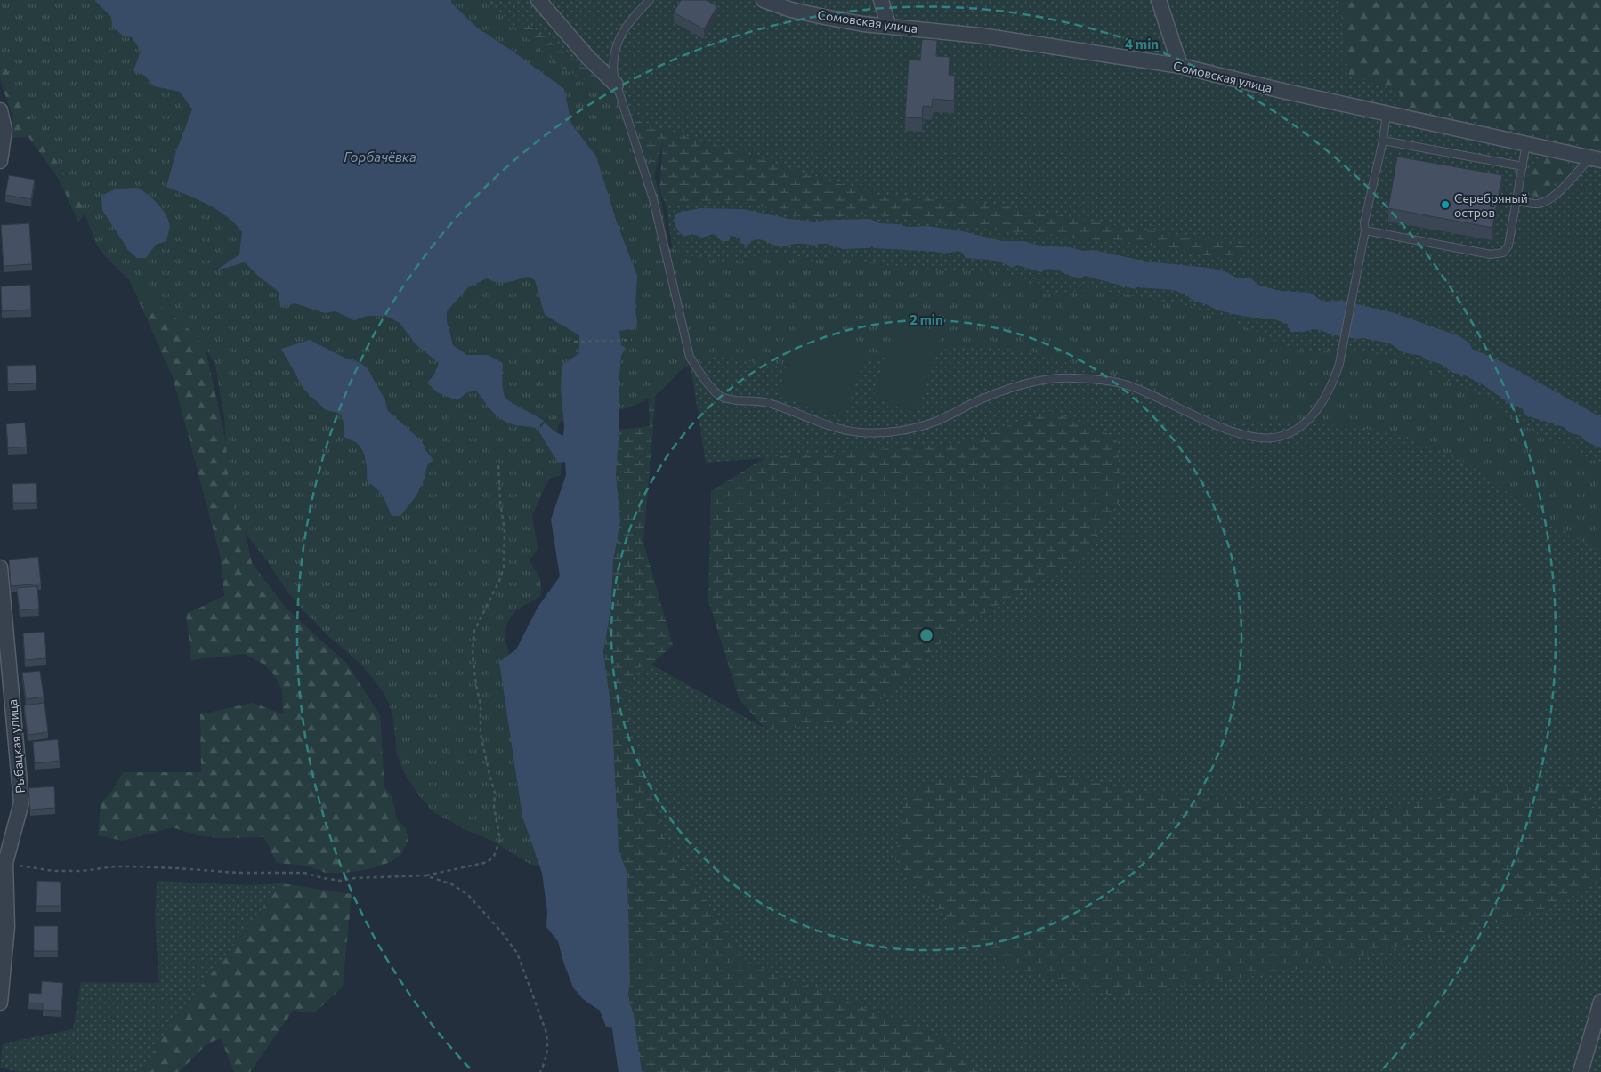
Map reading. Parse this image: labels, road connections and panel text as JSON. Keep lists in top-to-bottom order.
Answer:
{
  "streets": {
    "street": ["Сомовская улица", "Рыбацкая улица"]
  },
  "water": ["Горбачёвка"],
  "places": ["Серебряный остров"],
  "rings": ["4 min", "2 min"]
}
